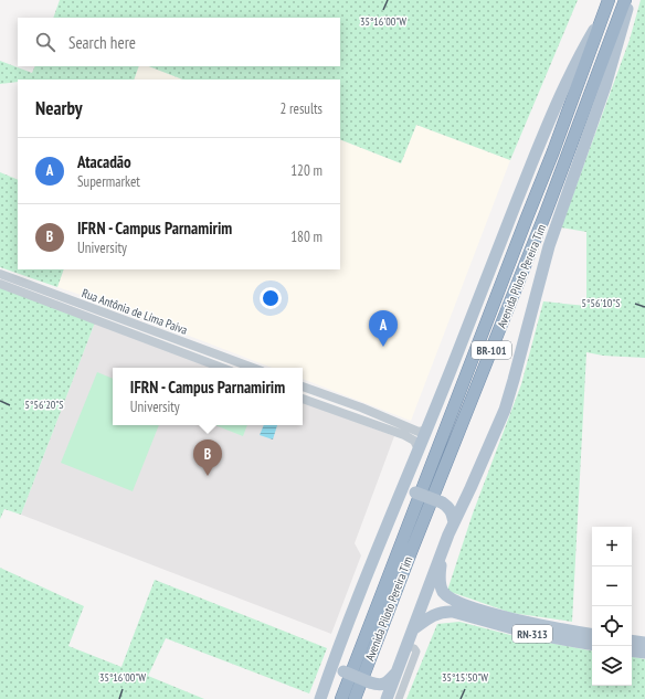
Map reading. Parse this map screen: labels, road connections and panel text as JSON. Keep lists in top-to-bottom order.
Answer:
{
  "streets": {
    "highway": ["Avenida Piloto Pereira Tim", "BR-101"],
    "main road": ["RN-313"],
    "street": ["Rua Antônia de Lima Paiva"]
  },
  "page": {
    "search": "Search here",
    "heading": ["Nearby", "2 results"],
    "list": [
      {
        "mark": "A",
        "name": "Atacadão",
        "note": "Supermarket",
        "value": "120 m"
      },
      {
        "mark": "B",
        "name": "IFRN - Campus Parnamirim",
        "note": "University",
        "value": "180 m"
      }
    ],
    "pins": ["A", "B"],
    "popup": ["IFRN - Campus Parnamirim", "University"],
    "map_buttons": ["+", "−"]
  },
  "coordinates": [
    "35°16'00\"W",
    "5°56'10\"S",
    "5°56'20\"S",
    "35°15'50\"W"
  ]
}
